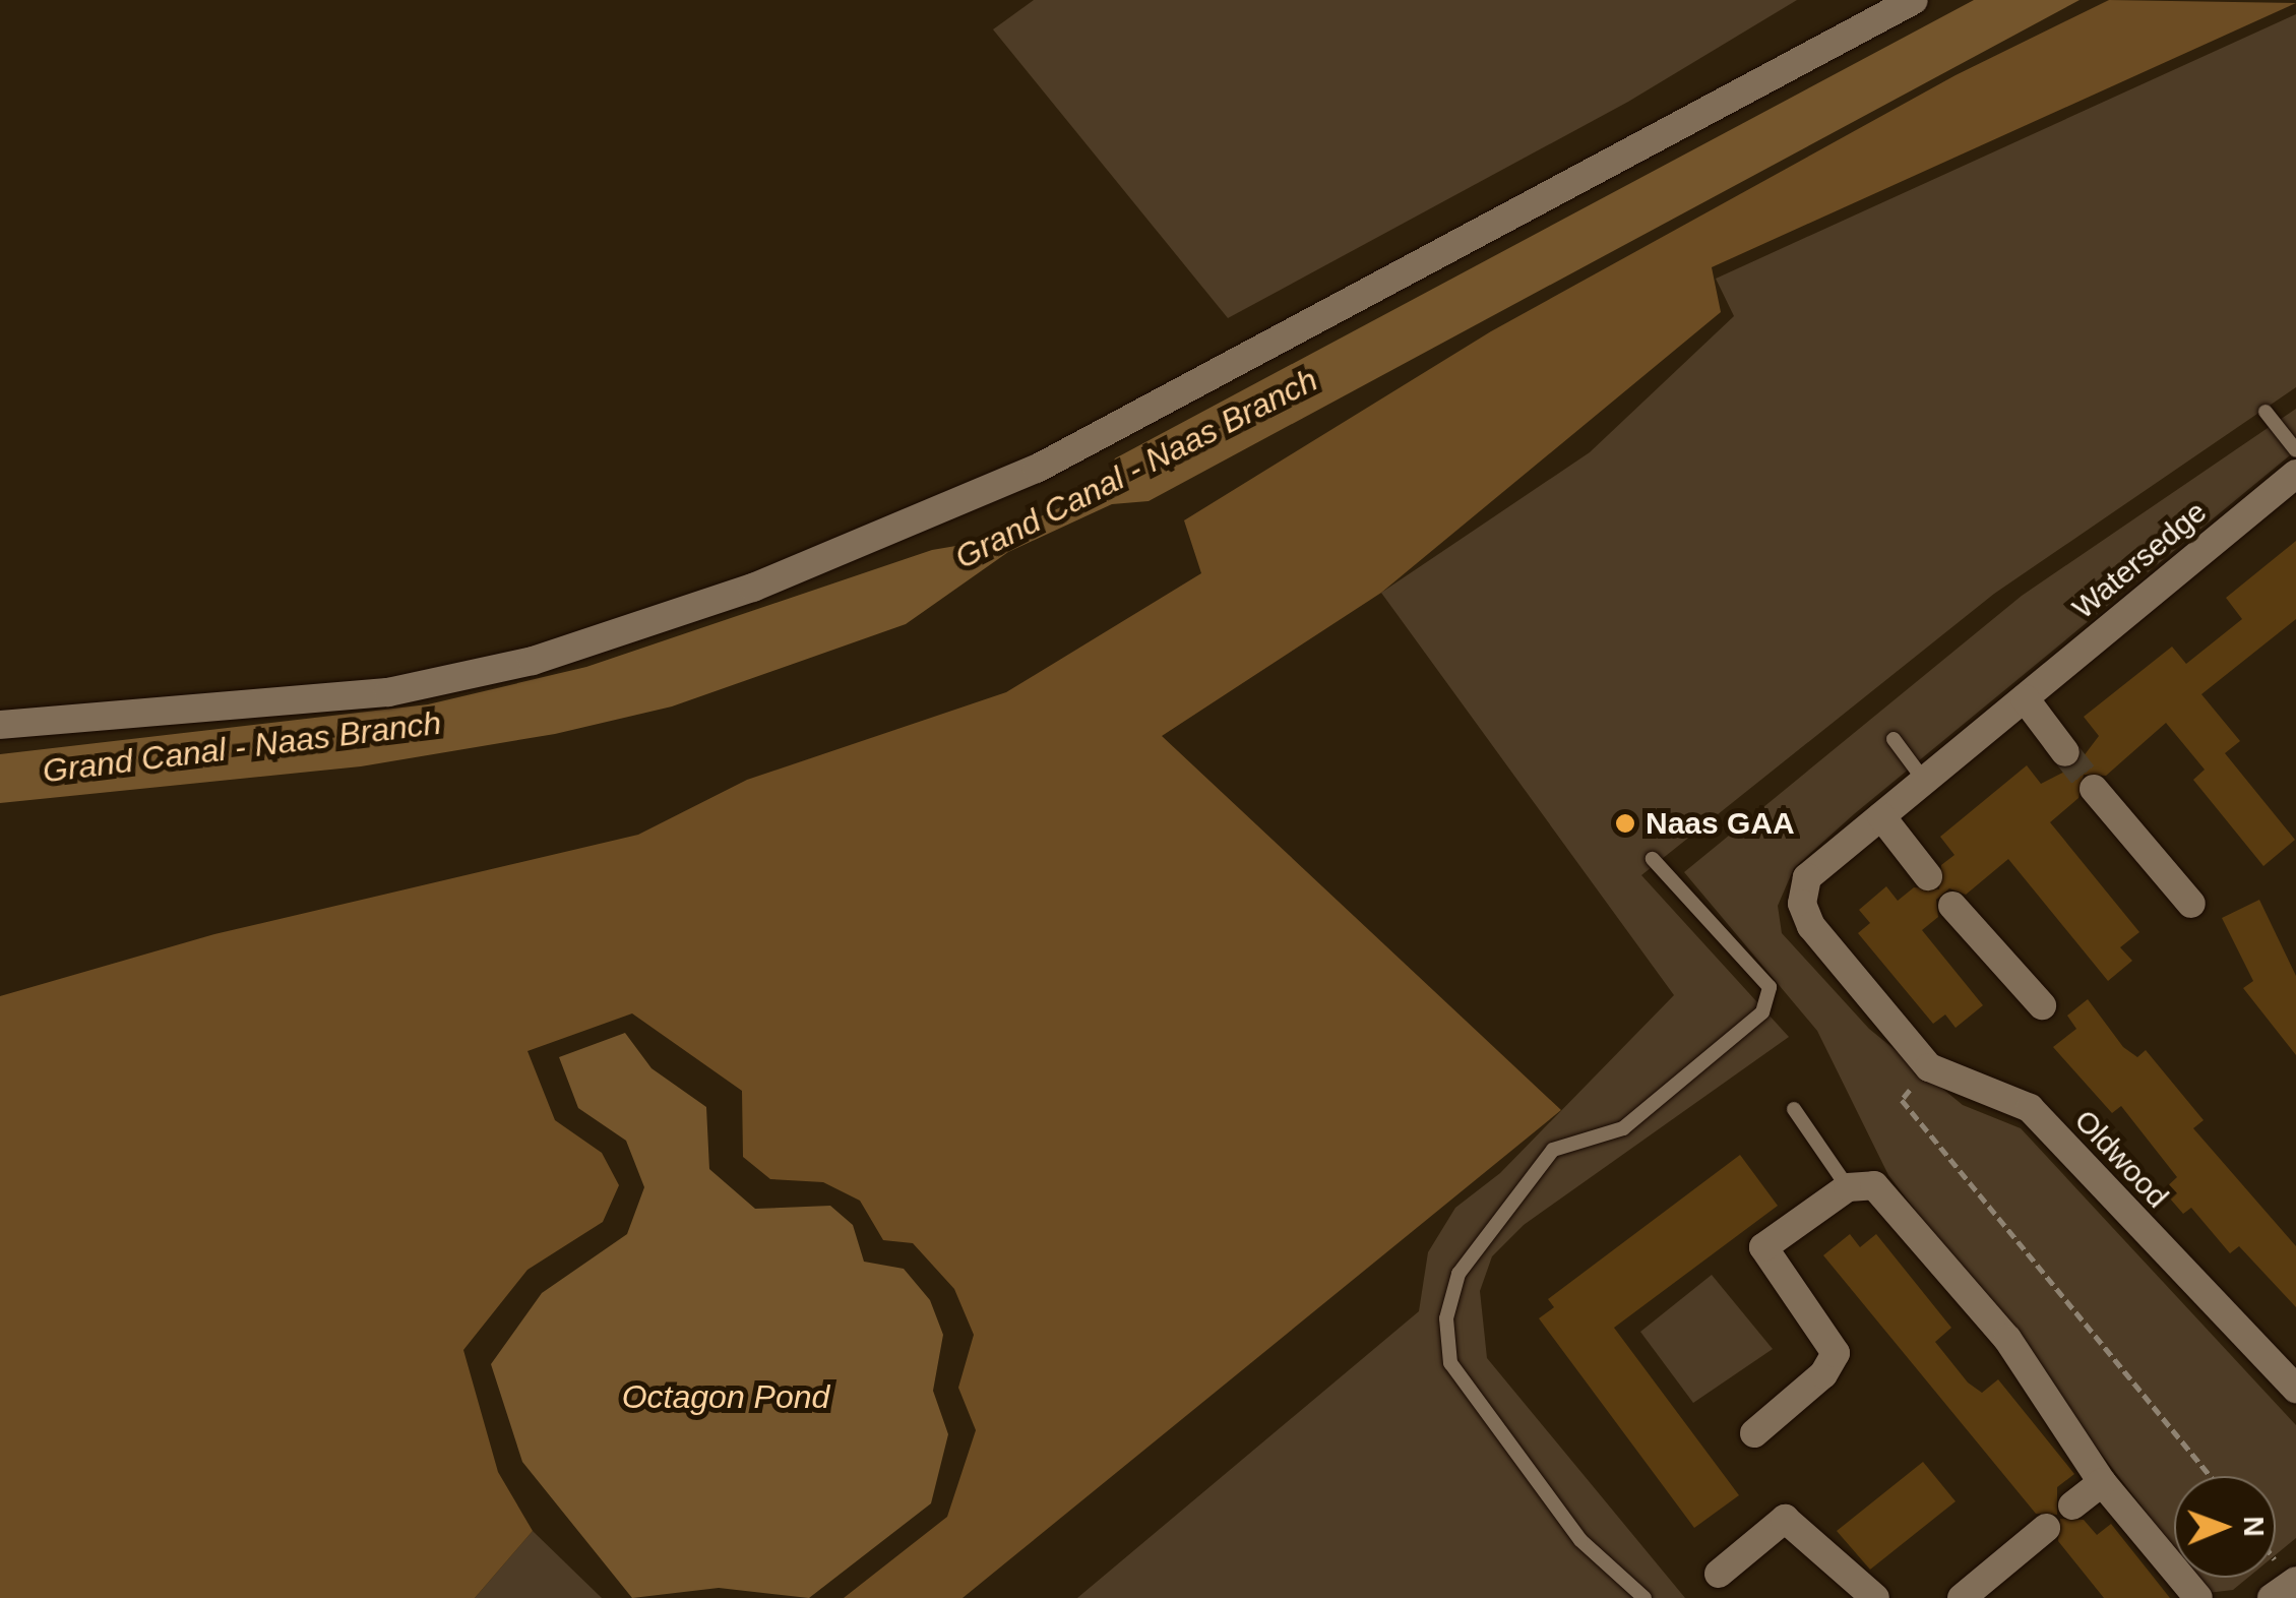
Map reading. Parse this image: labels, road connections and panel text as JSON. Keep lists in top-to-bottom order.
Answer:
{
  "streets": {
    "street": ["Watersedge", "Oldwood"]
  },
  "crossings": [
    ["Watersedge", "Oldwood"]
  ],
  "water": ["Grand Canal - Naas Branch", "Octagon Pond"],
  "places": ["Naas GAA"],
  "north": "right"
}
